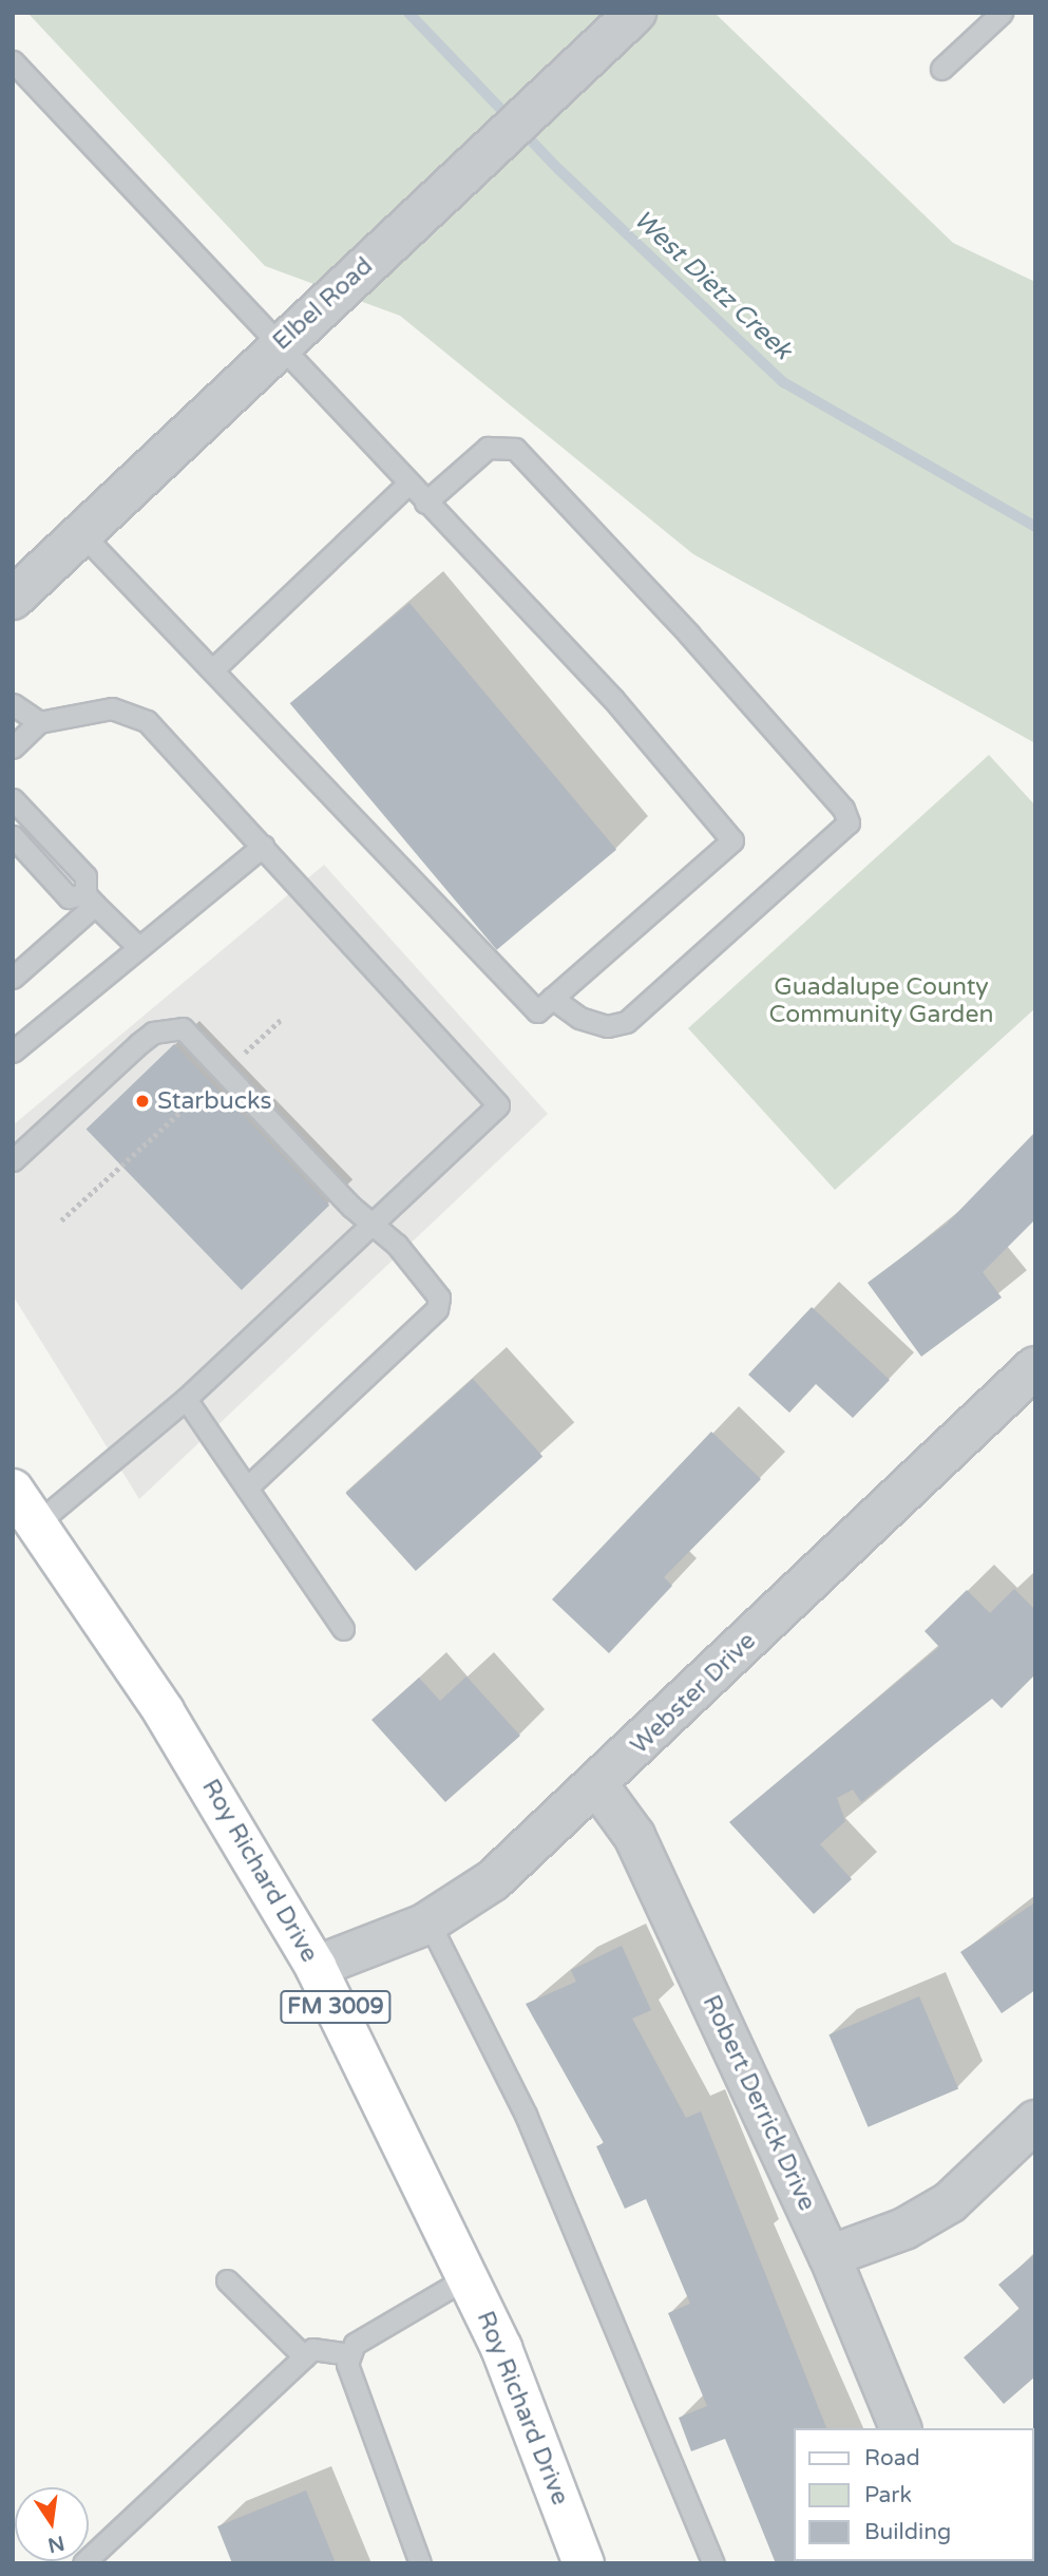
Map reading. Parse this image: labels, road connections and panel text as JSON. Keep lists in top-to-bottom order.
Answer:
{
  "streets": {
    "main road": ["Roy Richard Drive", "FM 3009"],
    "street": ["Elbel Road", "Webster Drive", "Robert Derrick Drive"]
  },
  "crossings": [
    ["Webster Drive", "Roy Richard Drive"],
    ["Webster Drive", "Robert Derrick Drive"]
  ],
  "water": ["West Dietz Creek"],
  "parks": ["Guadalupe County Community Garden"],
  "places": ["Starbucks"],
  "legend": ["Road", "Park", "Building"],
  "north": "bottom"
}
